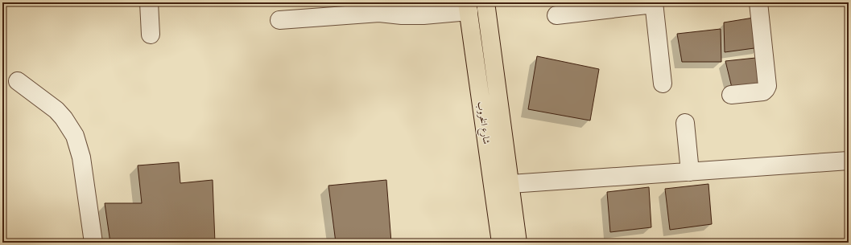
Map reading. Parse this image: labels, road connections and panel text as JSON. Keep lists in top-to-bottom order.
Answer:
{
  "streets": {
    "main road": ["شارع الخروب"]
  }
}
